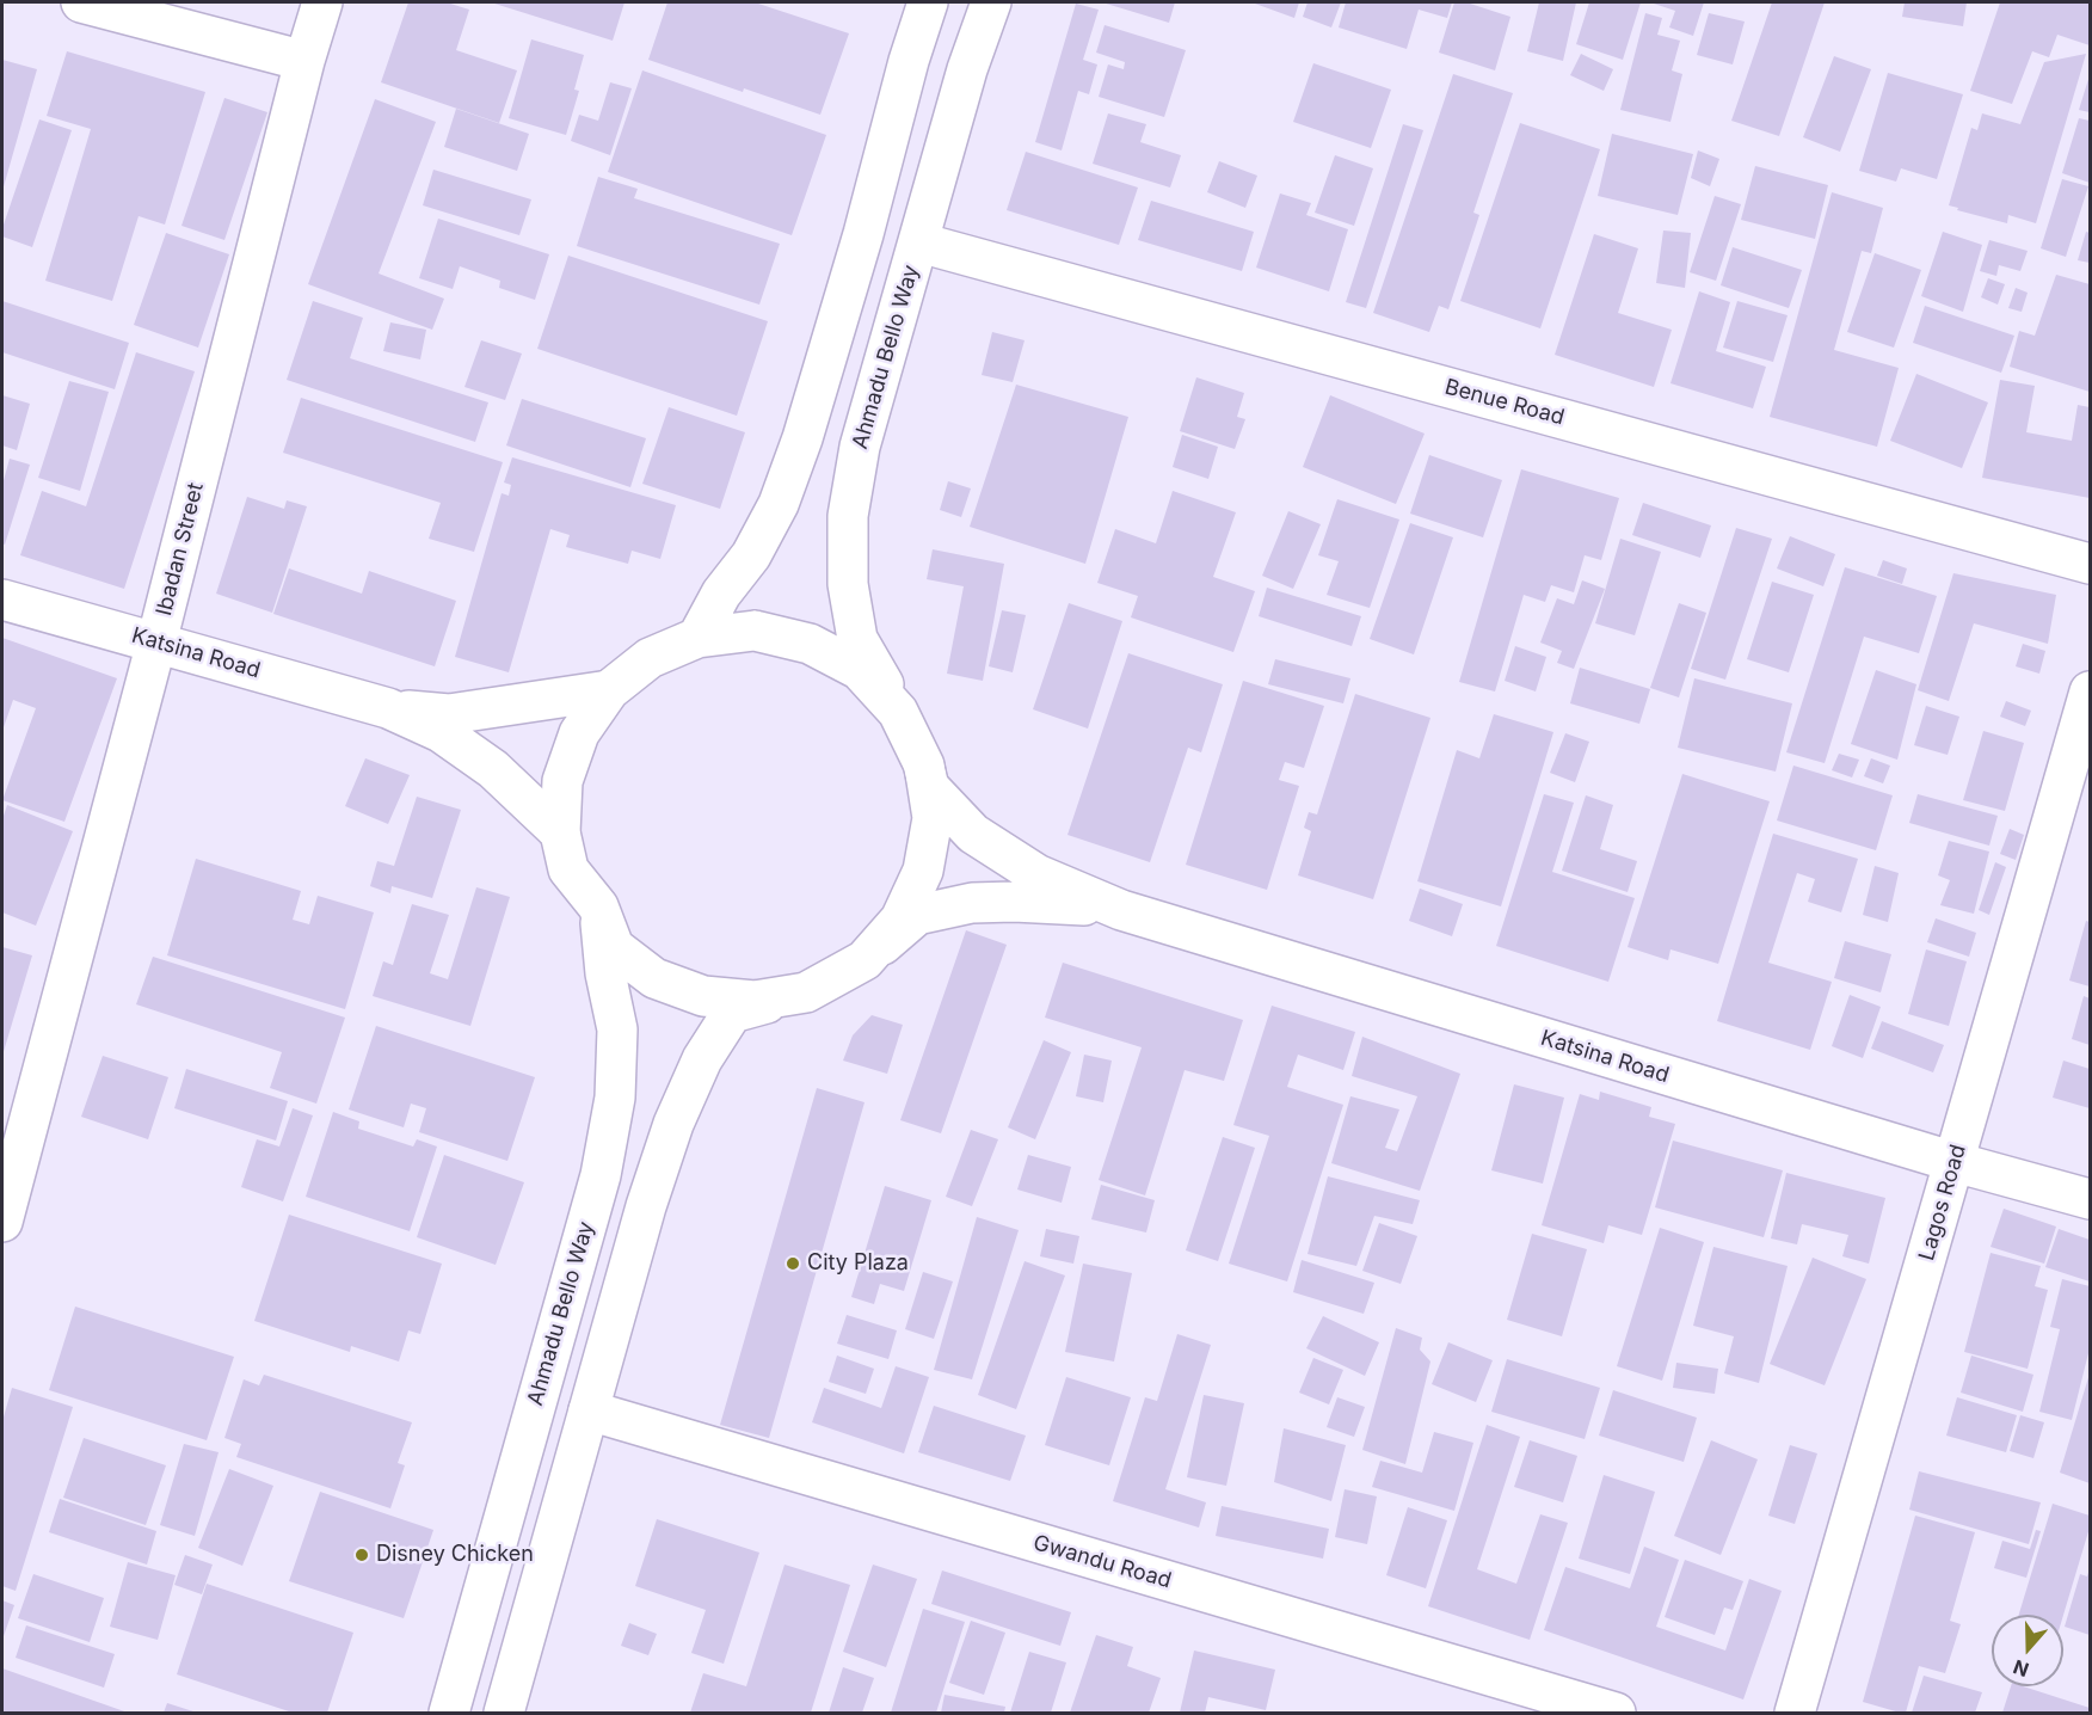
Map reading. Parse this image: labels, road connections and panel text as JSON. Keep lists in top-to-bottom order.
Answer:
{
  "streets": {
    "street": [
      "Ahmadu Bello Way",
      "Benue Road",
      "Ibadan Street",
      "Katsina Road",
      "Lagos Road",
      "Gwandu Road"
    ]
  },
  "crossings": [
    ["Ahmadu Bello Way", "Benue Road"],
    ["Ibadan Street", "Katsina Road"],
    ["Katsina Road", "Lagos Road"]
  ],
  "places": ["City Plaza", "Disney Chicken"],
  "north": "bottom"
}
